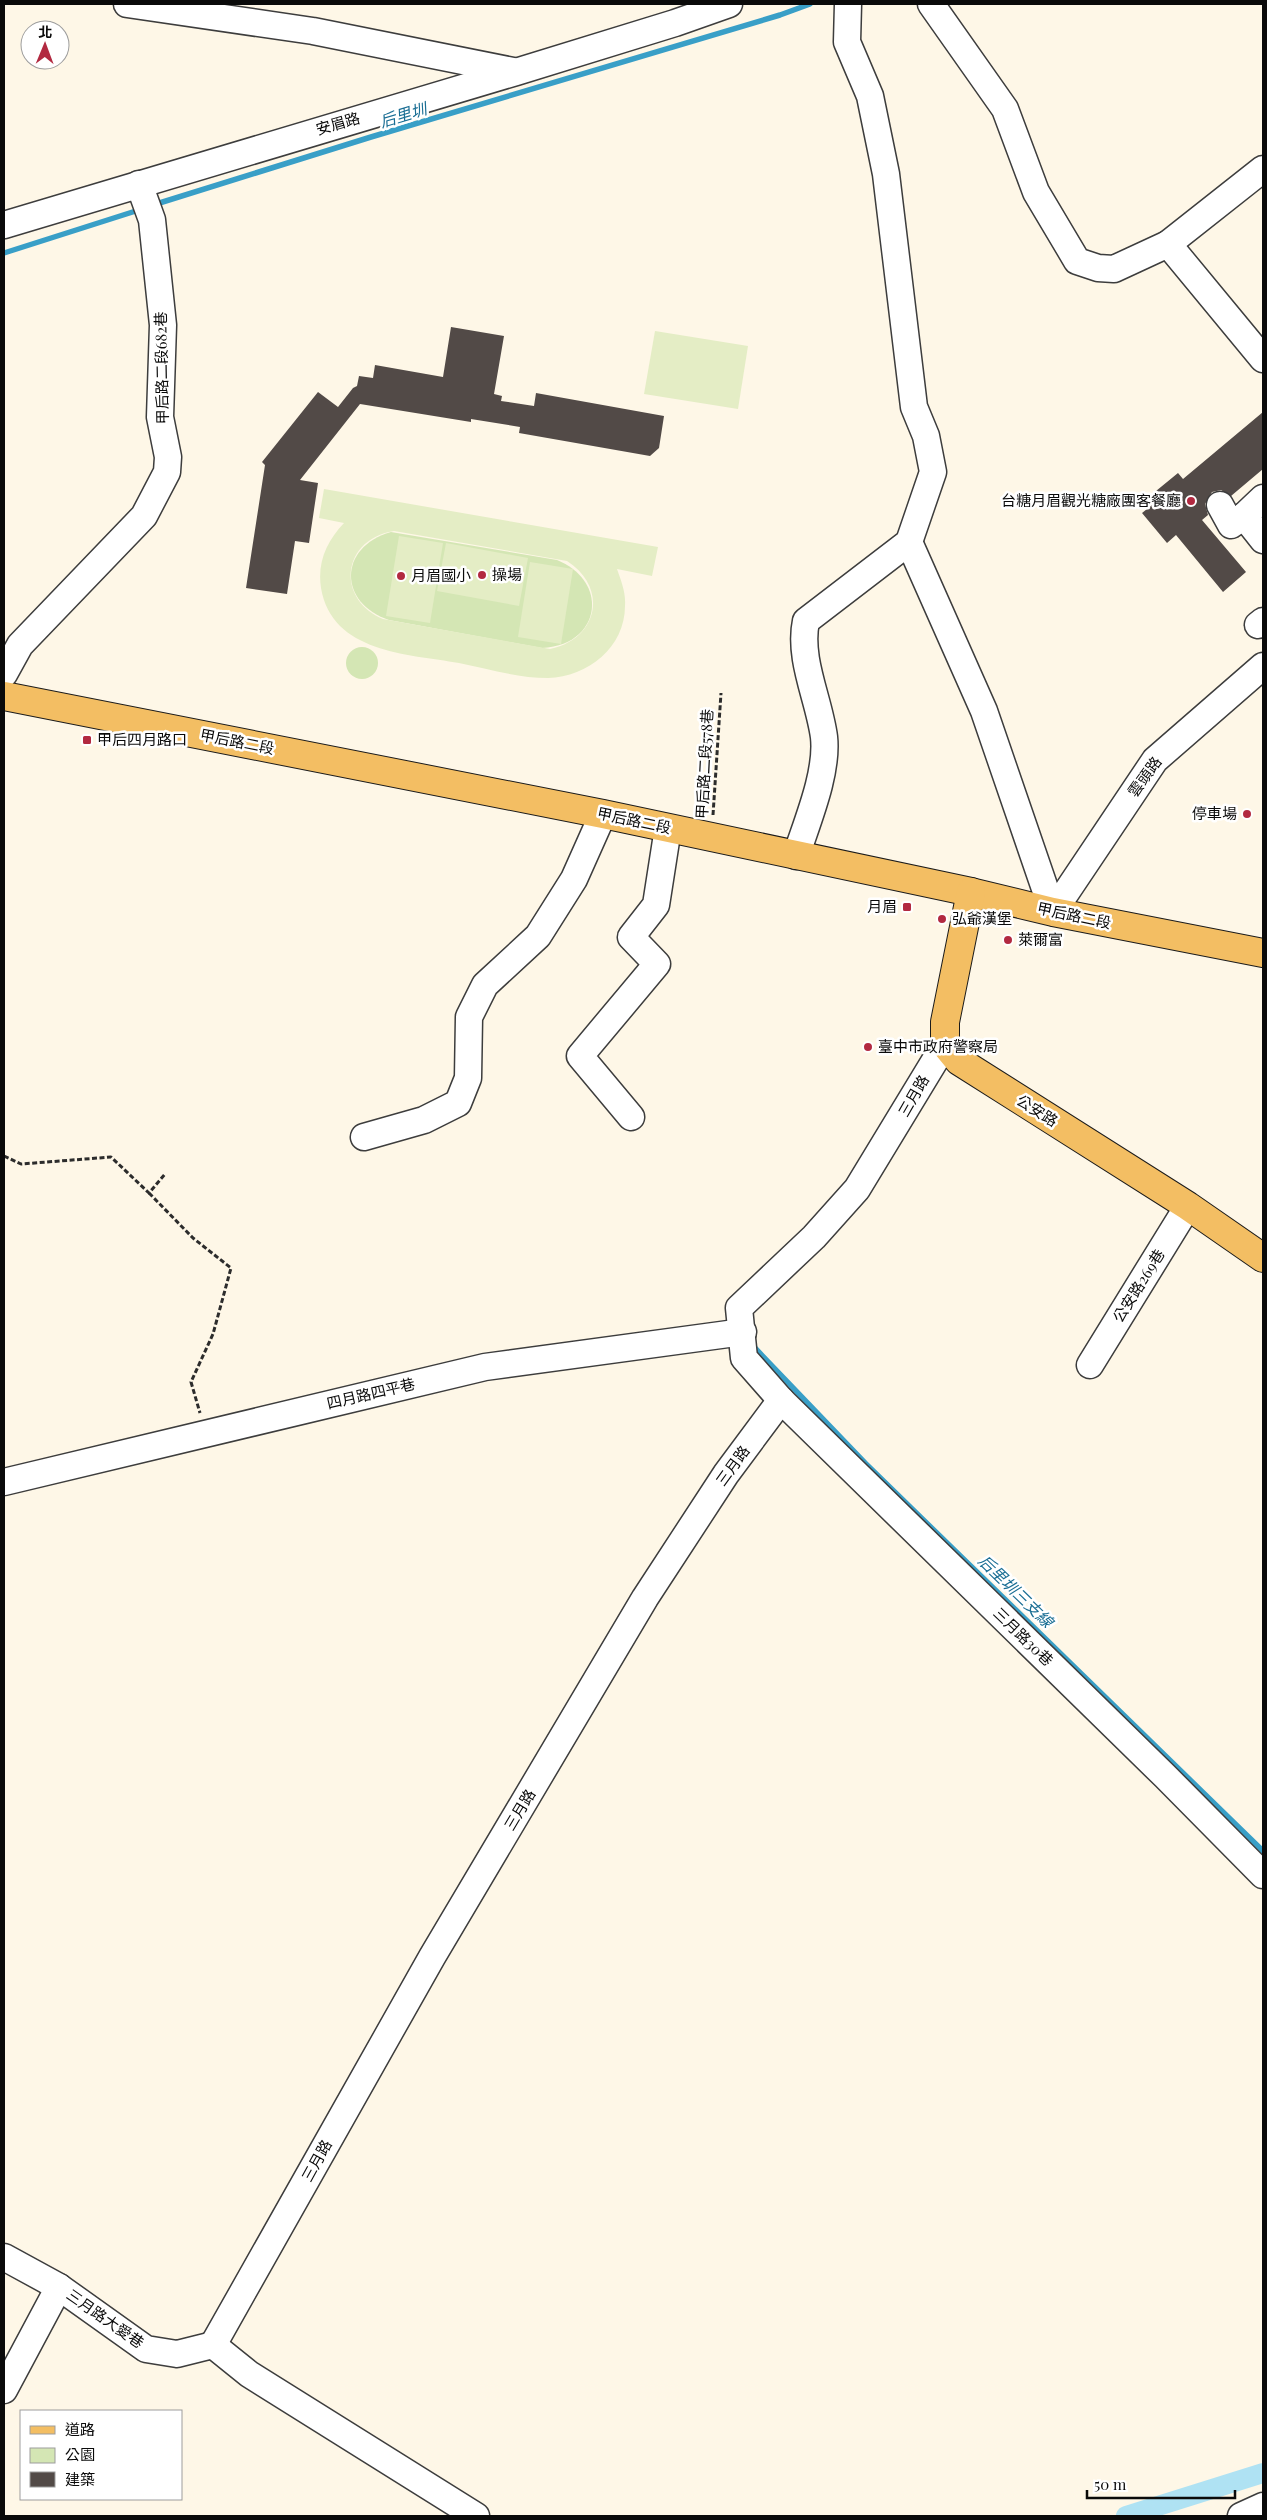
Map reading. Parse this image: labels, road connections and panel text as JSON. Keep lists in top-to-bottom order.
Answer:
{
  "streets": {
    "main road": ["甲后路二段", "公安路"],
    "street": [
      "安眉路",
      "甲后路二段682巷",
      "雲頭路",
      "三月路",
      "公安路269巷",
      "四月路四平巷",
      "三月路30巷",
      "三月路大愛巷"
    ],
    "path": ["甲后路二段578巷"]
  },
  "crossings": [
    ["安眉路", "甲后路二段682巷"],
    ["甲后路二段", "甲后路二段578巷"],
    ["甲后路二段", "雲頭路"],
    ["三月路", "公安路"],
    ["三月路", "四月路四平巷"],
    ["三月路", "三月路30巷"],
    ["三月路", "三月路大愛巷"],
    ["公安路", "公安路269巷"]
  ],
  "water": ["后里圳", "后里圳三支線"],
  "places": {
    "other": [
      "台糖月眉觀光糖廠團客餐廳",
      "操場",
      "月眉國小",
      "停車場",
      "弘爺漢堡",
      "萊爾富",
      "臺中市政府警察局"
    ],
    "transit": ["甲后四月路口", "月眉"]
  },
  "legend": ["道路", "公園", "建築"],
  "scale_bar": "50 m",
  "north": "top"
}
